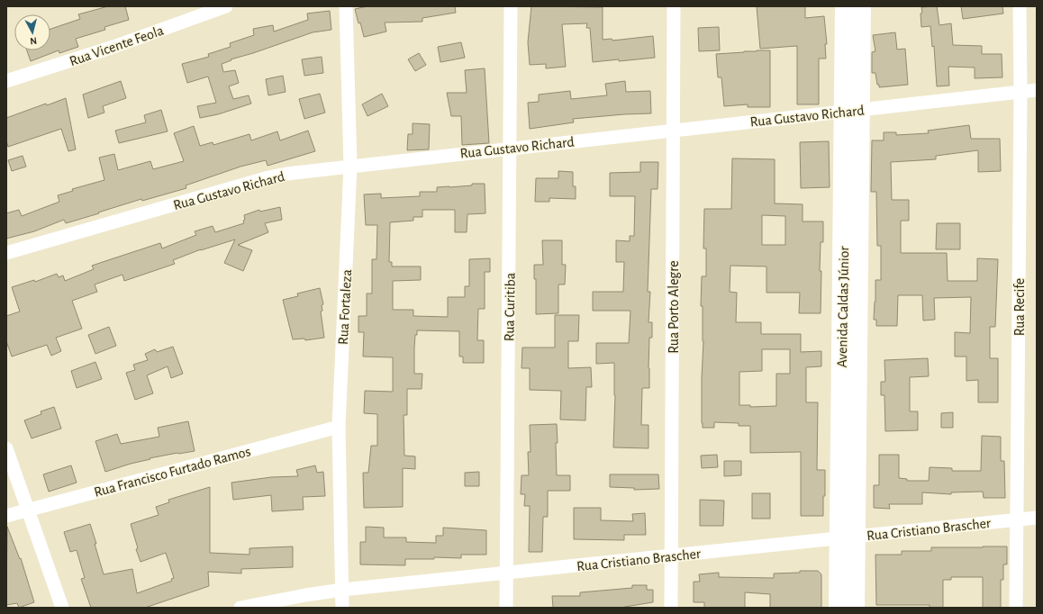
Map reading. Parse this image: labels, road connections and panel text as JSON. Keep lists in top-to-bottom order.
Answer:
{
  "streets": {
    "main road": ["Avenida Caldas Júnior"],
    "street": [
      "Rua Vicente Feola",
      "Rua Gustavo Richard",
      "Rua Fortaleza",
      "Rua Curitiba",
      "Rua Porto Alegre",
      "Rua Recife",
      "Rua Francisco Furtado Ramos",
      "Rua Cristiano Brascher"
    ]
  },
  "crossings": [
    ["Rua Gustavo Richard", "Rua Fortaleza"],
    ["Rua Gustavo Richard", "Rua Curitiba"],
    ["Rua Gustavo Richard", "Rua Porto Alegre"],
    ["Rua Gustavo Richard", "Avenida Caldas Júnior"],
    ["Rua Gustavo Richard", "Rua Recife"],
    ["Rua Fortaleza", "Rua Francisco Furtado Ramos"],
    ["Rua Fortaleza", "Rua Cristiano Brascher"],
    ["Rua Curitiba", "Rua Cristiano Brascher"],
    ["Rua Porto Alegre", "Rua Cristiano Brascher"],
    ["Avenida Caldas Júnior", "Rua Cristiano Brascher"],
    ["Rua Recife", "Rua Cristiano Brascher"]
  ],
  "north": "bottom"
}
